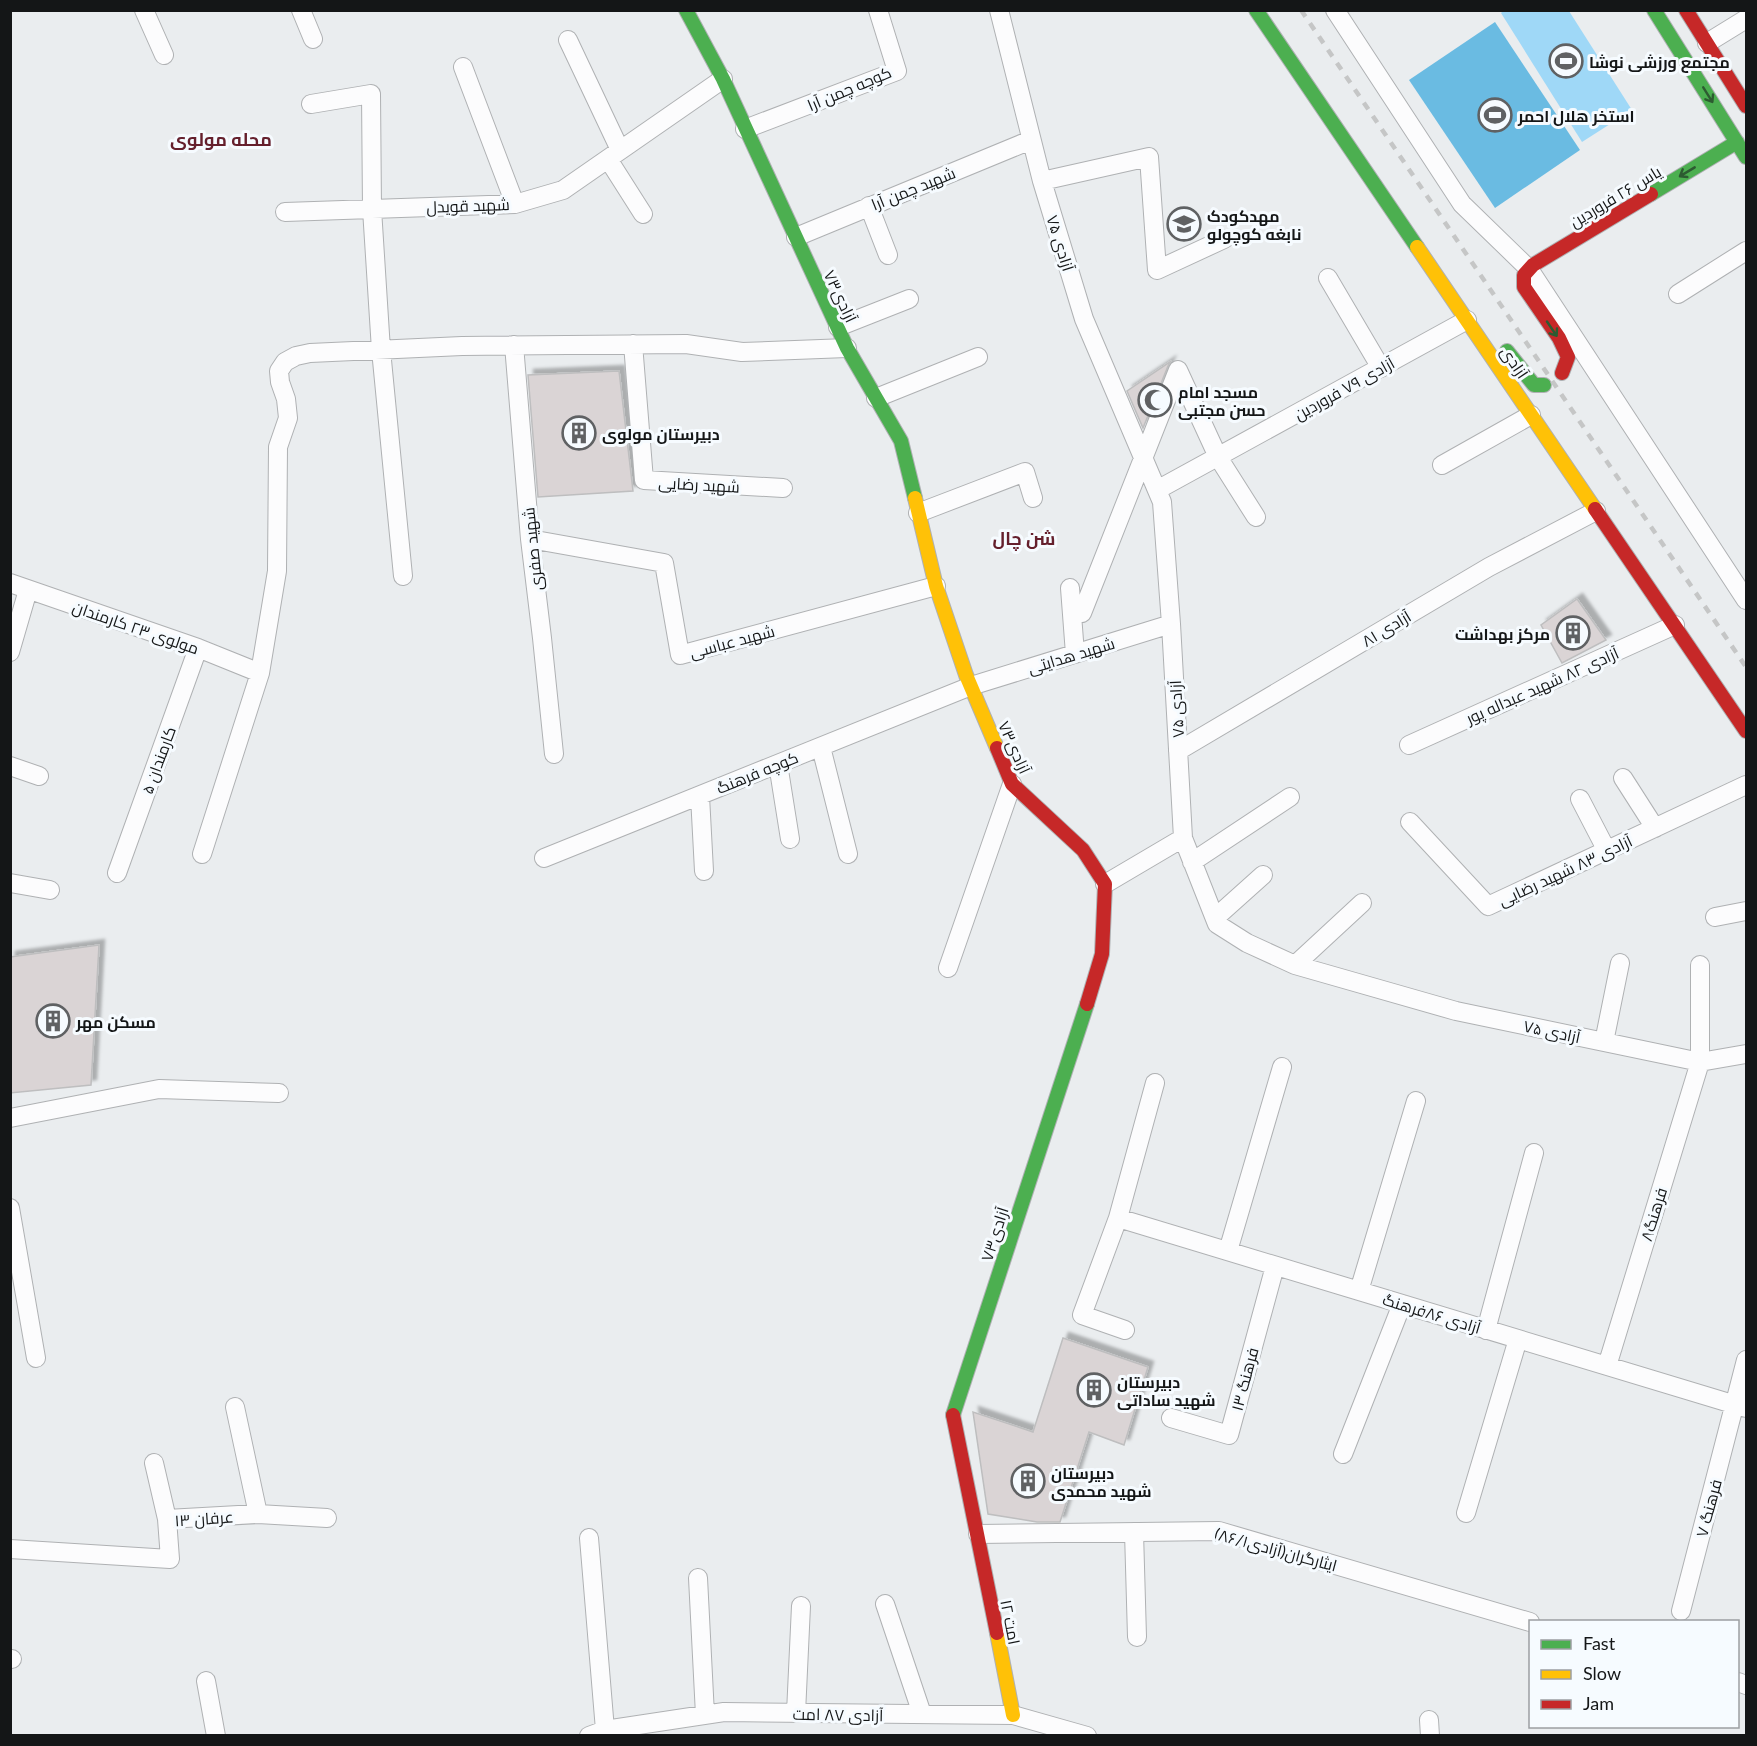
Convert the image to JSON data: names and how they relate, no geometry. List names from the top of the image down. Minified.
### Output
{"streets":{"street":["کوچه چمن آرا","شهید چمن آرا","یاس ۲۶ فروردین","شهید قویدل","آزادی ۷۵","آزادی۷۳","آزادی","آزادی ۷۹ فروردین","شهید رضایی","شهید صفری","مولوی ۲۳ کارمندان","آزادی ۸۱","شهید عباسی","شهید هدایتی","آزادی ۸۲ شهید عبداله پور","کارمندان ۵","کوچه فرهنگ","آزادی ۸۳ شهید رضایی","فرهنگ۸","آزادی ۸۶فرهنگ","فرهنگ ۱۳","فرهنگ ۷","عرفان ۱۳","ایثارگران(آزادی۸۶/۱)","امت ۱۲","آزادی ۸۷ امت"]},"crossings":[["کوچه چمن آرا","آزادی۷۳"],["شهید چمن آرا","آزادی ۷۵"],["شهید چمن آرا","آزادی۷۳"],["شهید قویدل","آزادی۷۳"],["آزادی ۷۵","آزادی ۷۹ فروردین"],["آزادی ۷۵","آزادی ۸۱"],["آزادی ۷۵","شهید هدایتی"],["آزادی ۷۵","فرهنگ۸"],["آزادی۷۳","شهید عباسی"],["آزادی۷۳","شهید هدایتی"],["آزادی۷۳","کوچه فرهنگ"],["آزادی۷۳","ایثارگران(آزادی۸۶/۱)"],["آزادی۷۳","امت ۱۲"],["آزادی","آزادی ۷۹ فروردین"],["آزادی","آزادی ۸۱"],["آزادی","آزادی ۸۲ شهید عبداله پور"],["شهید صفری","شهید عباسی"],["مولوی ۲۳ کارمندان","کارمندان ۵"],["شهید هدایتی","کوچه فرهنگ"],["فرهنگ۸","آزادی ۸۶فرهنگ"],["آزادی ۸۶فرهنگ","فرهنگ ۱۳"],["آزادی ۸۶فرهنگ","فرهنگ ۷"],["ایثارگران(آزادی۸۶/۱)","امت ۱۲"],["امت ۱۲","آزادی ۸۷ امت"]],"districts":["محله مولوی","شن چال"],"places":{"sports":["مجتمع ورزشی نوشا","استخر هلال احمر"],"school or university":["مهدکودک نابغه کوچولو"],"mosque":["مسجد امام حسن مجتبی"],"building":["دبیرستان مولوی","مرکز بهداشت","مسکن مهر","دبیرستان شهید ساداتی","دبیرستان شهید محمدی"]},"legend":["Fast","Slow","Jam"]}
